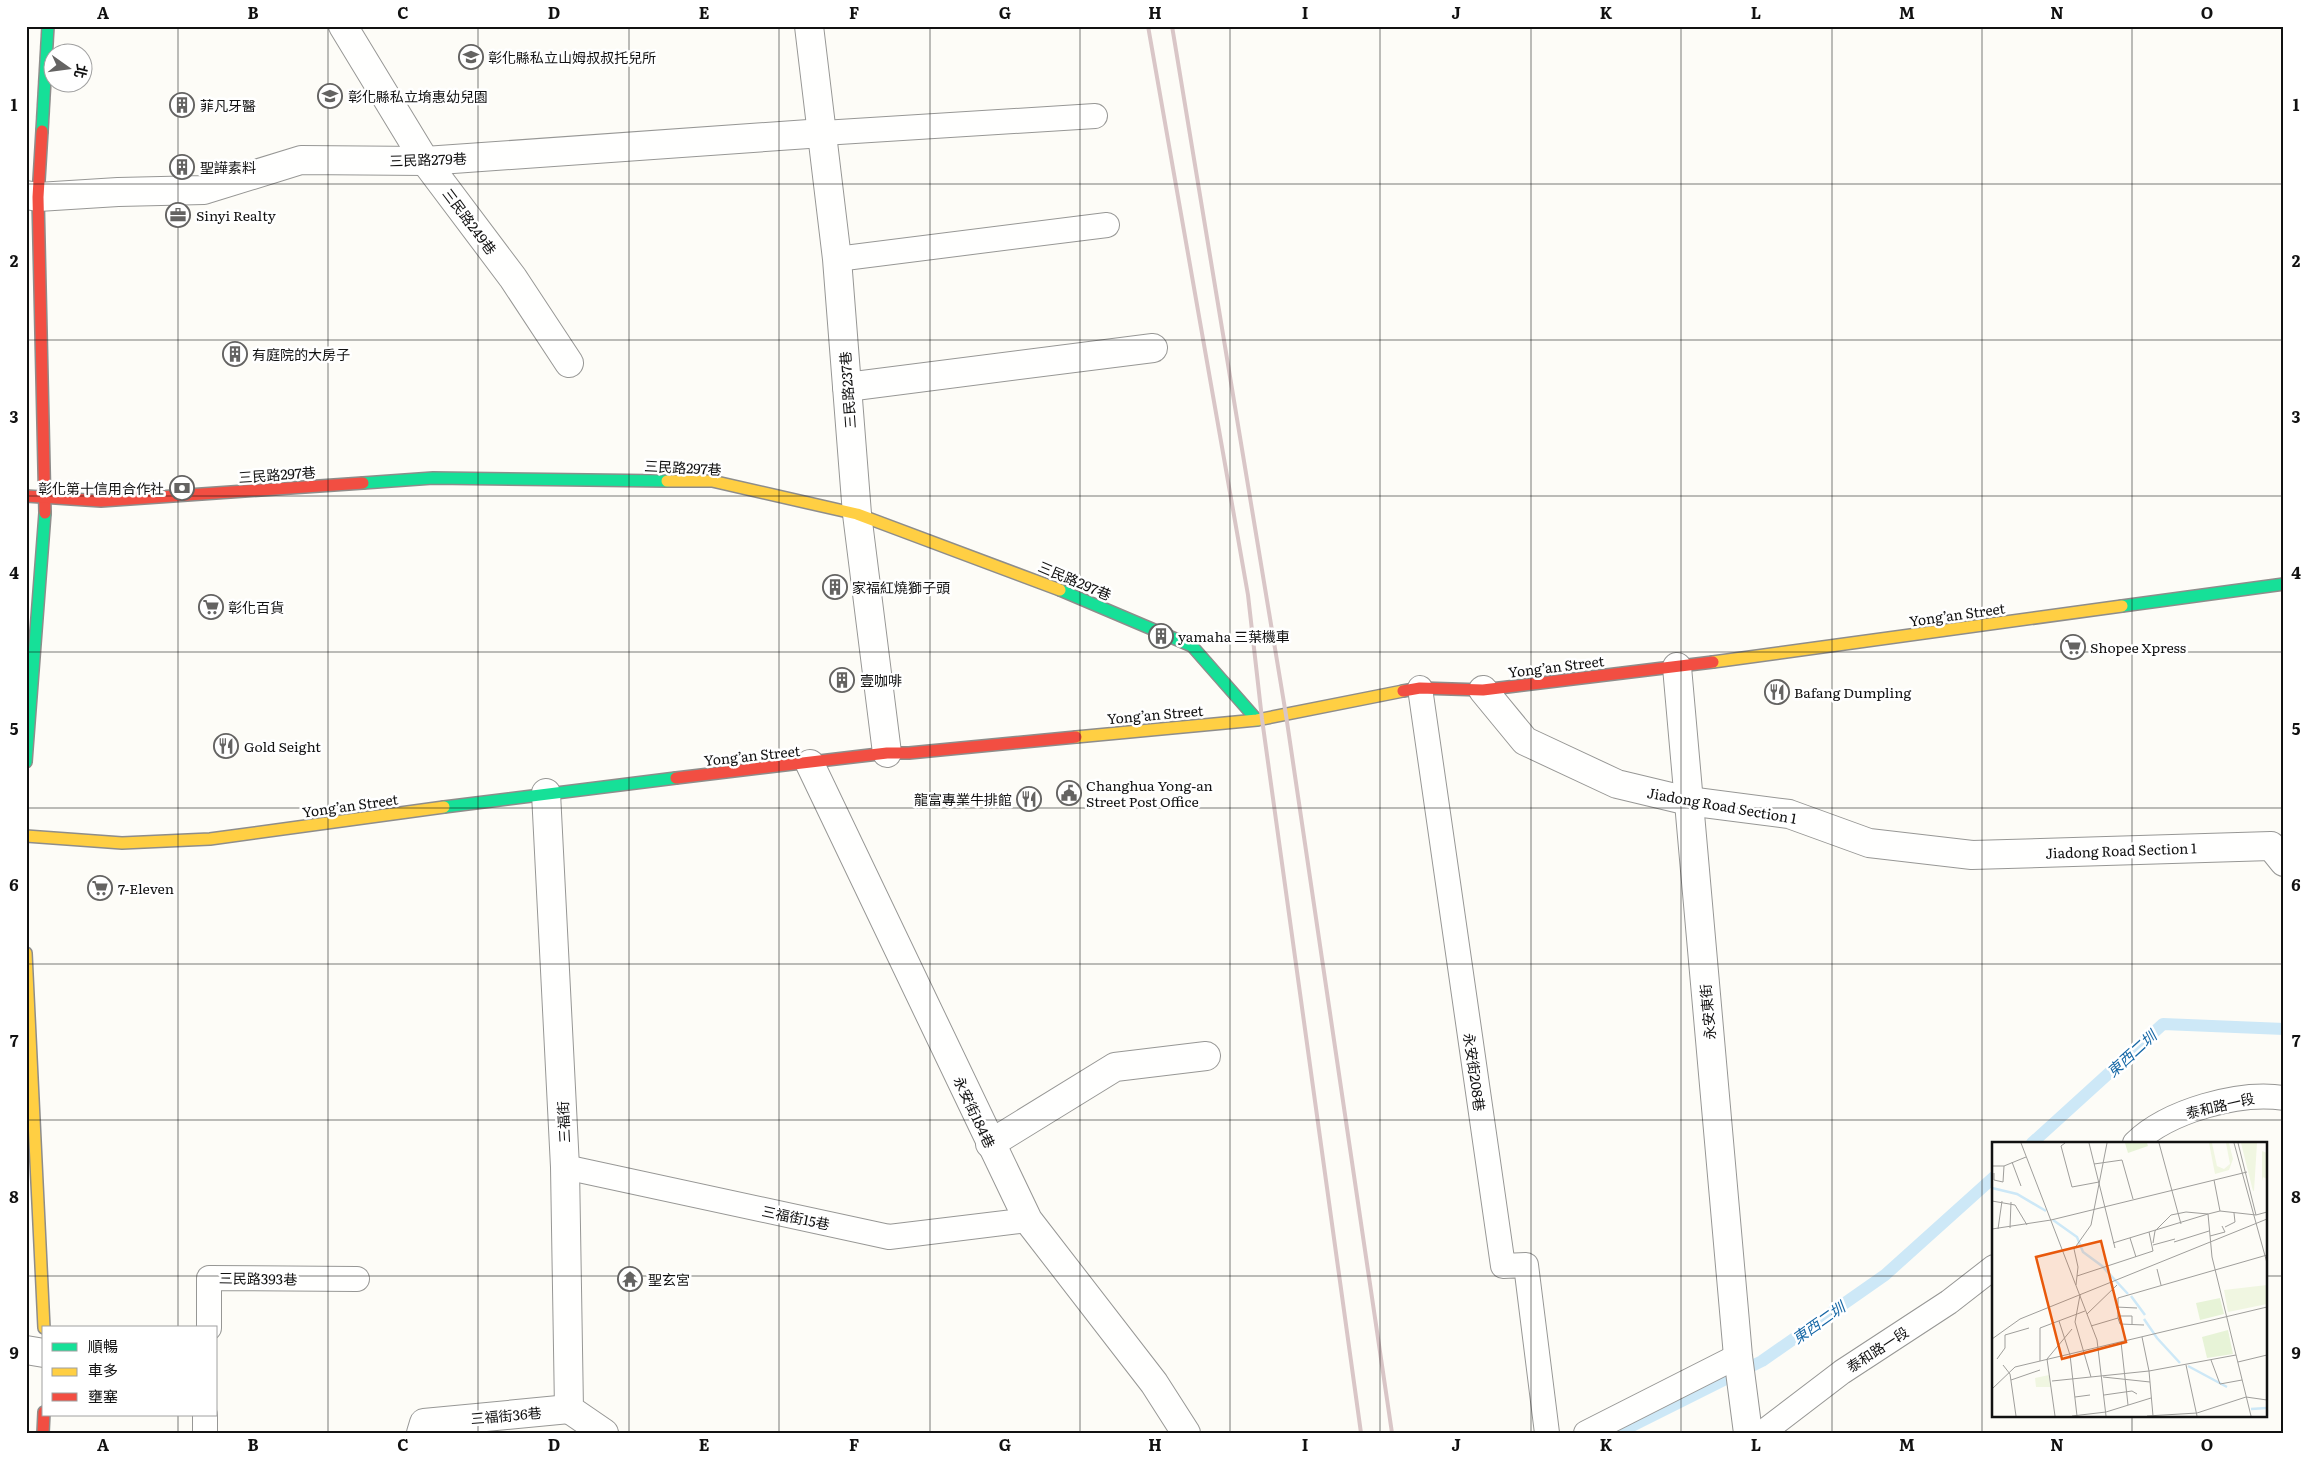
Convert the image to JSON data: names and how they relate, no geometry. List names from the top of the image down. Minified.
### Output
{"streets":{"street":["三民路279巷","三民路249巷","三民路237巷","三民路297巷","Yong’an Street","Jiadong Road Section 1","永安東街","永安街184巷","三福街","三福街36巷"],"lane":["永安街208巷","泰和路一段","三福街15巷","三民路393巷"]},"crossings":[["三民路279巷","三民路249巷"],["三民路279巷","三民路237巷"],["三民路237巷","三民路297巷"],["三民路237巷","Yong’an Street"],["三民路297巷","Yong’an Street"],["Yong’an Street","Jiadong Road Section 1"],["Yong’an Street","永安東街"],["Yong’an Street","永安街208巷"],["Yong’an Street","永安街184巷"],["Yong’an Street","三福街"],["Jiadong Road Section 1","永安東街"],["永安街184巷","三福街15巷"],["三福街","三福街15巷"],["三福街","三福街36巷"]],"water":["東西二圳"],"places":{"school or university":["彰化縣私立山姆叔叔托兒所","彰化縣私立堉惠幼兒園"],"building":["菲凡牙醫","聖譁素料","有庭院的大房子","家福紅燒獅子頭","yamaha 三葉機車","壹咖啡"],"office":["Sinyi Realty"],"bank":["彰化第十信用合作社"],"supermarket":["彰化百貨","Shopee Xpress","7-Eleven"],"restaurant":["Bafang Dumpling","Gold Seight","龍富專業牛排館"],"public building":["Changhua Yong-an Street Post Office"],"temple":["聖玄宮"]},"legend":["順暢","車多","壅塞"],"north":"right","grid":{"columns":["A","B","C","D","E","F","G","H","I","J","K","L","M","N","O"],"rows":["1","2","3","4","5","6","7","8","9"]}}
